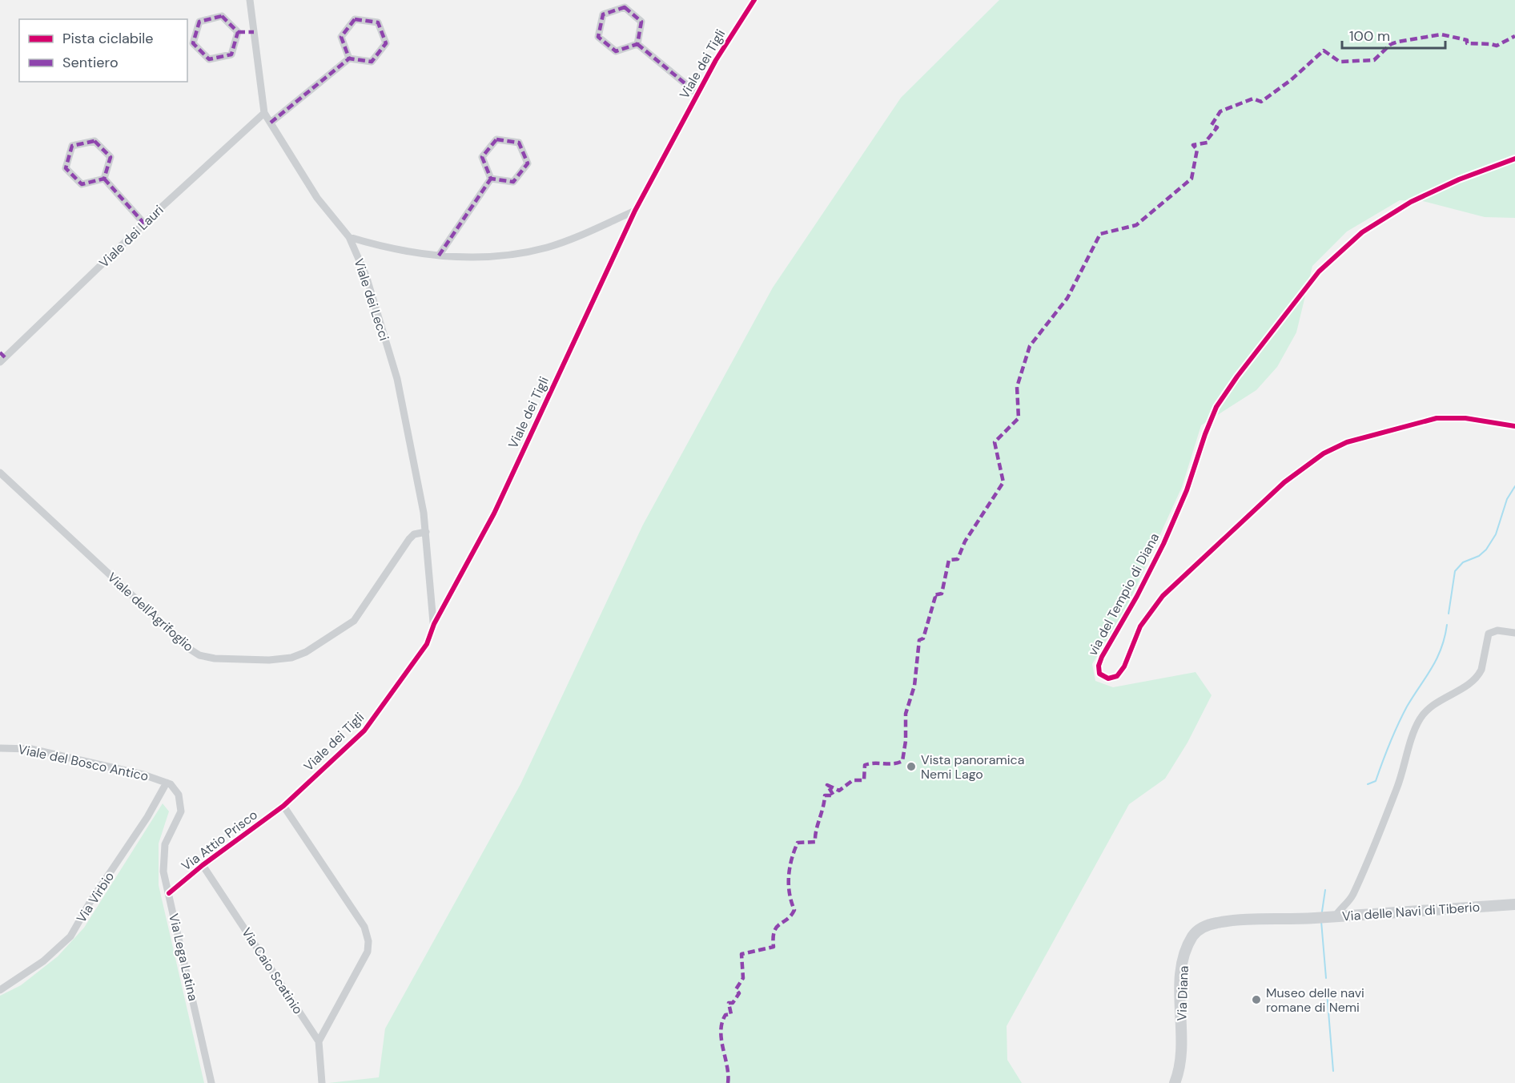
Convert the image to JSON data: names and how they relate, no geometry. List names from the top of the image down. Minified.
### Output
{"streets":{"street":["Viale dei Tigli","Viale dei Lauri","Viale dei Lecci","via del Tempio di Diana","Viale dell'Agrifoglio","Viale del Bosco Antico","Via Attio Prisco","Via Virbio","Via delle Navi di Tiberio","Via Lega Latina","Via Caio Scatinio","Via Diana"]},"crossings":[["Viale dei Tigli","Viale dei Lecci"],["Viale dei Tigli","Via Attio Prisco"],["Viale dei Lauri","Viale dei Lecci"],["Viale dei Lecci","Viale dell'Agrifoglio"],["Viale del Bosco Antico","Via Virbio"],["Viale del Bosco Antico","Via Lega Latina"],["Via Attio Prisco","Via Lega Latina"],["Via Attio Prisco","Via Caio Scatinio"],["Via Virbio","Via Lega Latina"],["Via delle Navi di Tiberio","Via Diana"]],"places":["Vista panoramica Nemi Lago","Museo delle navi romane di Nemi"],"legend":["Pista ciclabile","Sentiero"],"scale_bar":"100 m"}
